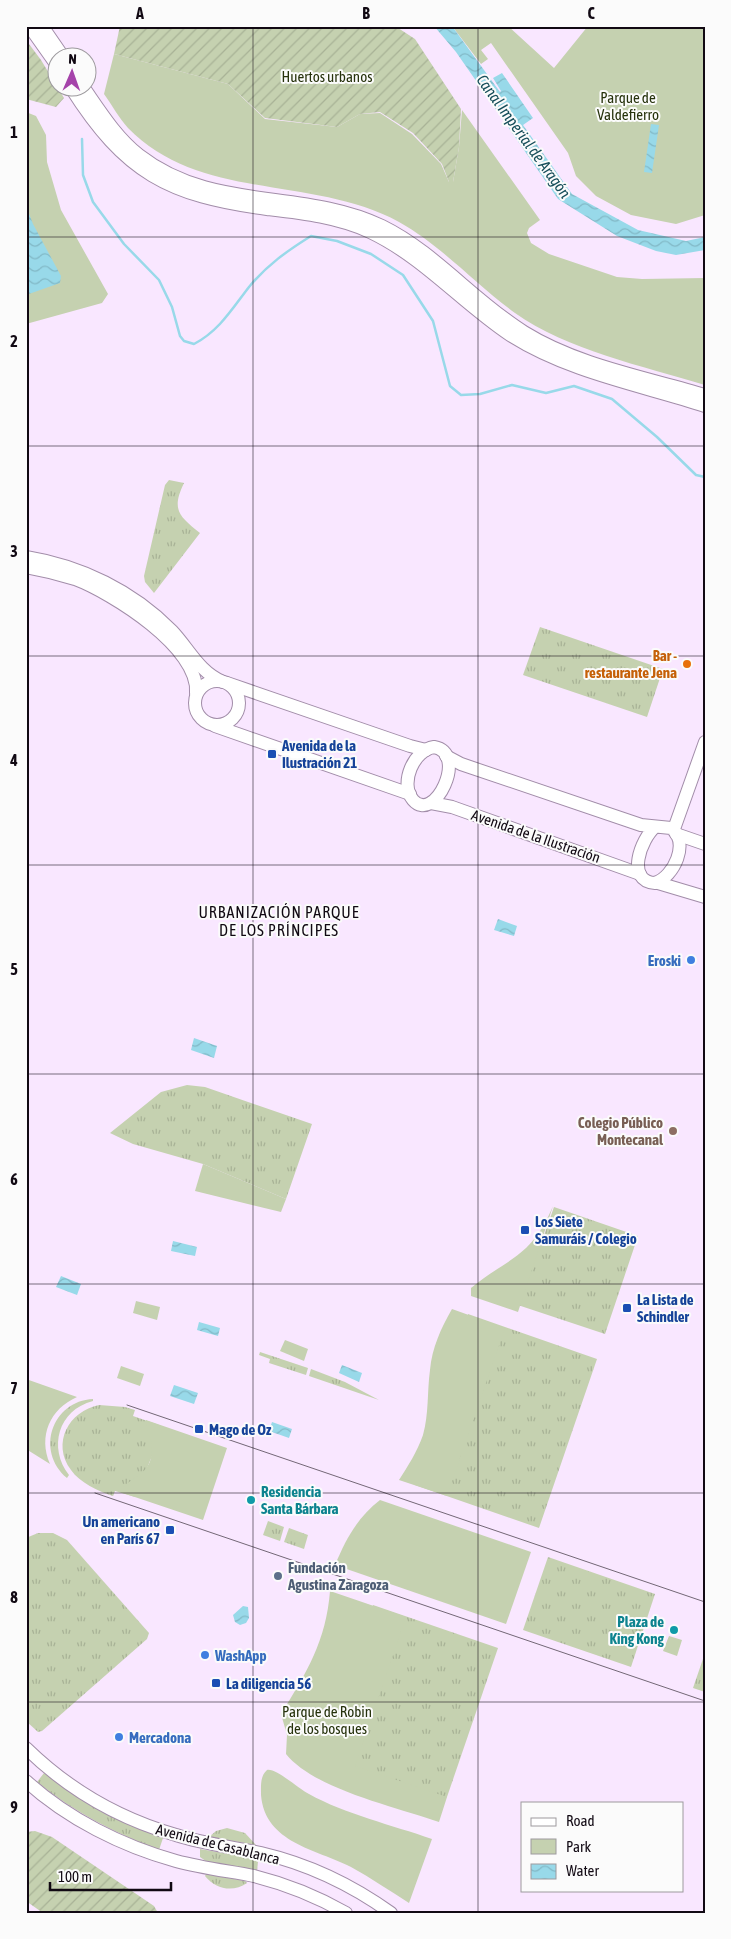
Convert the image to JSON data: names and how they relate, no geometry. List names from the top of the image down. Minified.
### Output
{"streets":{"main road":["Avenida de la Ilustración","Avenida de Casablanca"]},"districts":["URBANIZACIÓN PARQUE DE LOS PRÍNCIPES"],"water":["Canal Imperial de Aragón"],"parks":["Huertos urbanos","Parque de Valdefierro","Parque de Robin de los bosques"],"places":{"other":["Bar - restaurante Jena","Eroski","Colegio Público Montecanal","Residencia Santa Bárbara","Fundación Agustina Zaragoza","Plaza de King Kong","WashApp","Mercadona"],"transit":["Avenida de la Ilustración 21","Los Siete Samuráis / Colegio","La Lista de Schindler","Mago de Oz","Un americano en París 67","La diligencia 56"]},"legend":["Road","Park","Water"],"scale_bar":"100 m","north":"top","grid":{"columns":["A","B","C"],"rows":["1","2","3","4","5","6","7","8","9"]}}
